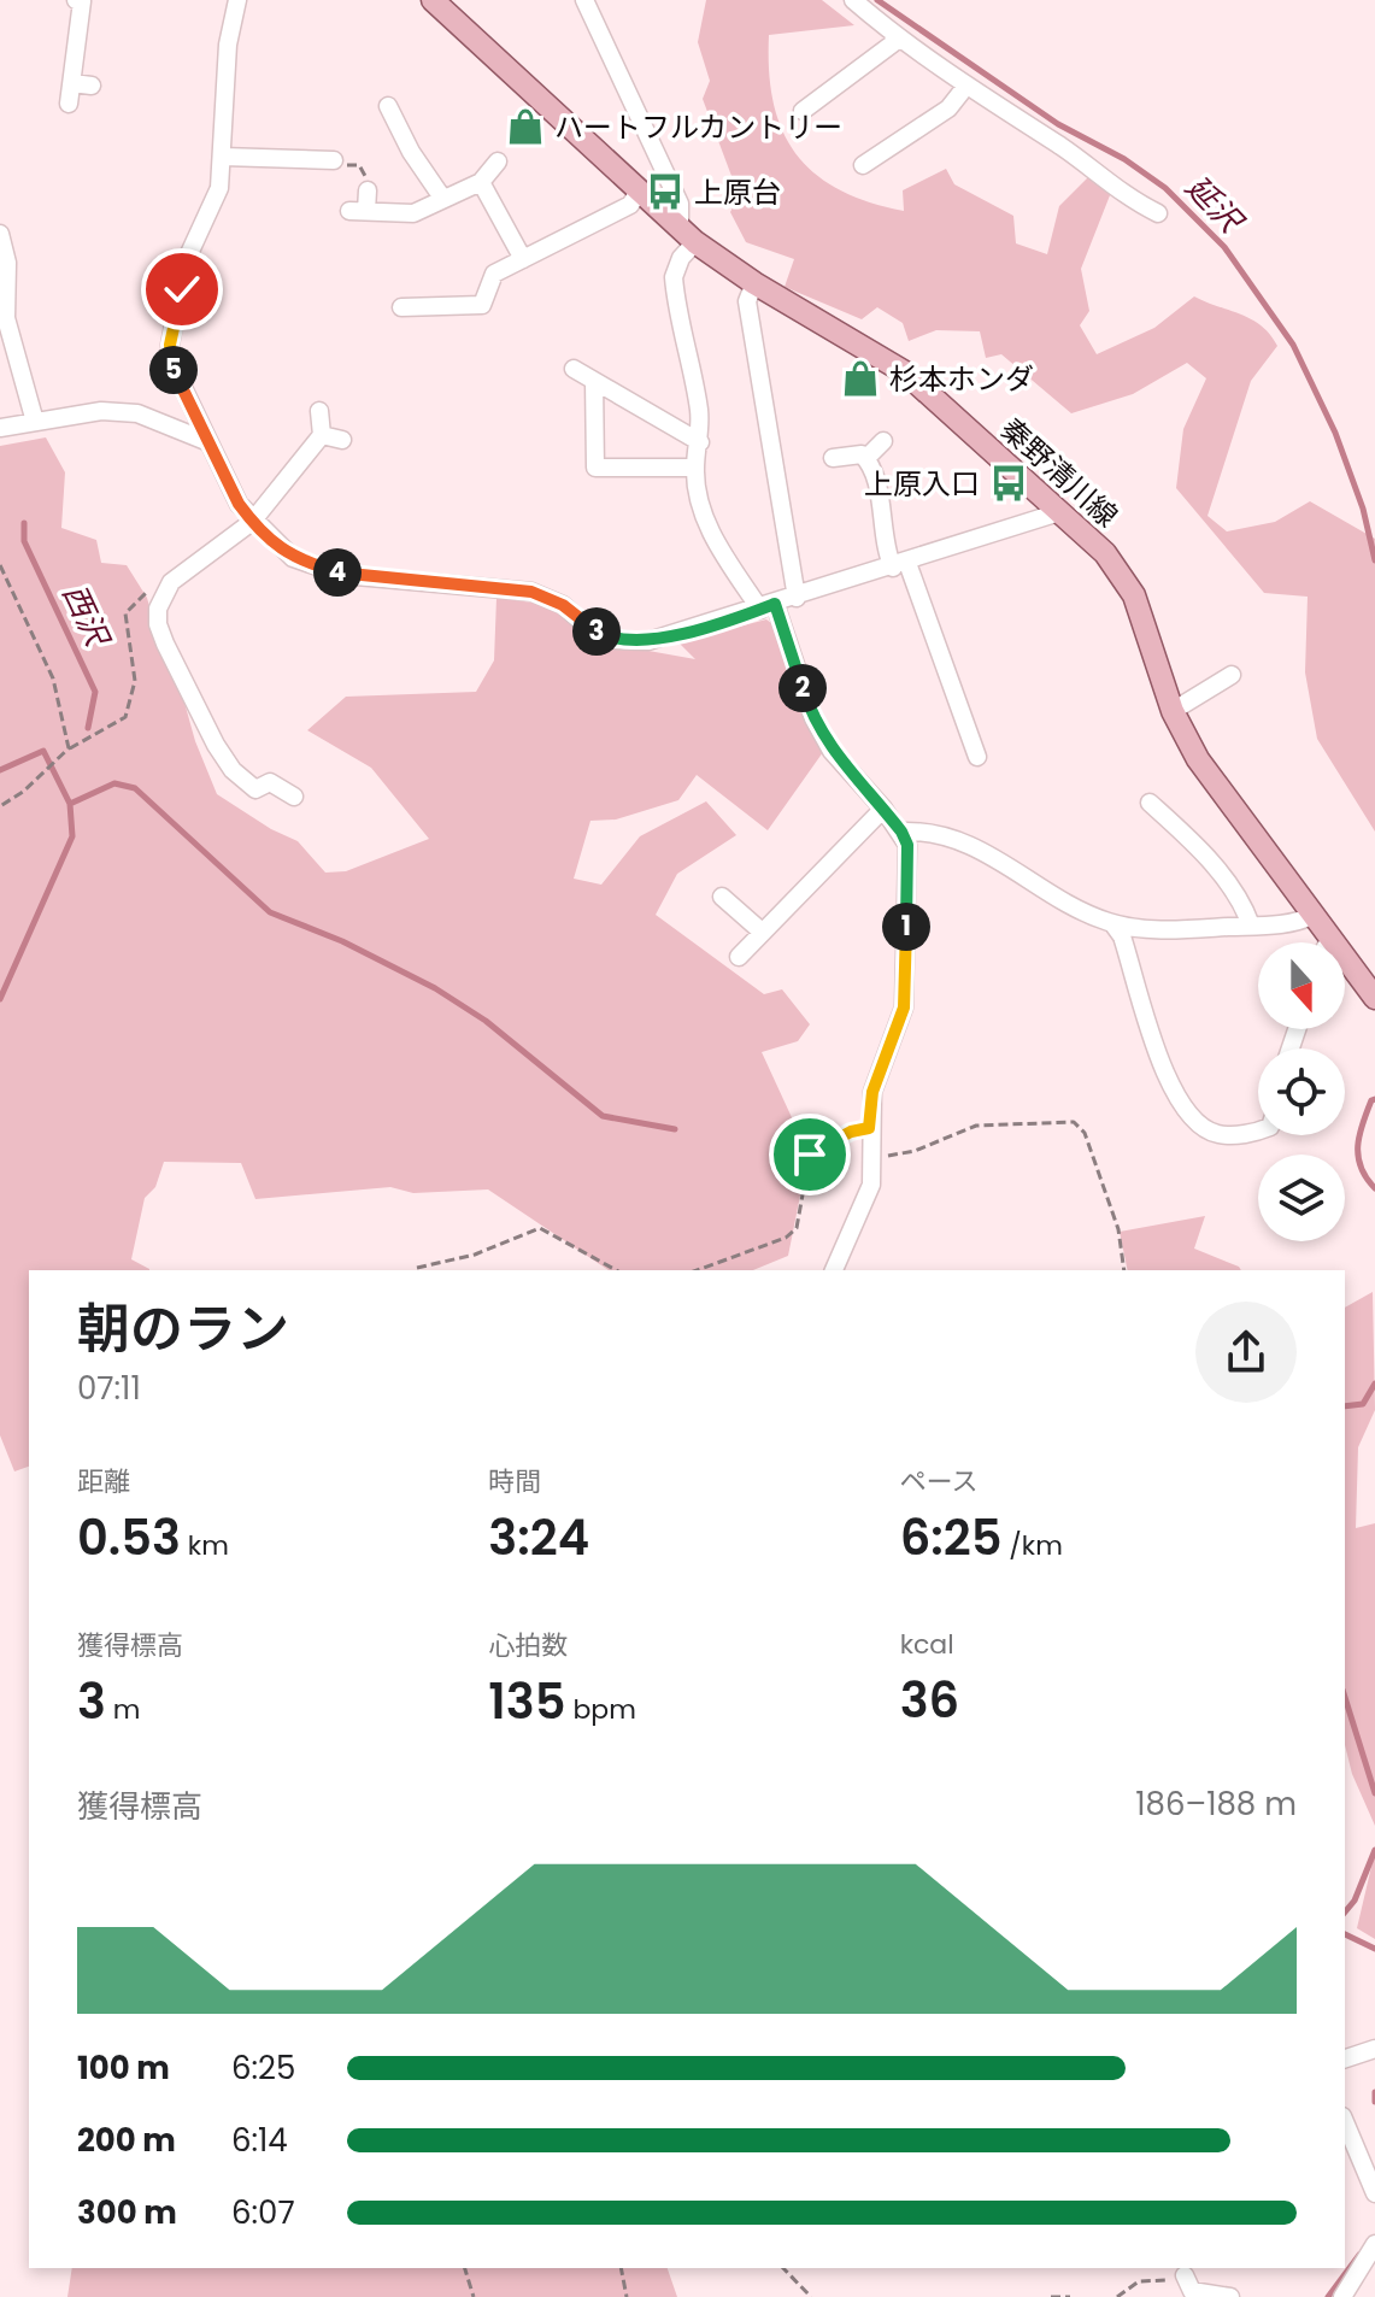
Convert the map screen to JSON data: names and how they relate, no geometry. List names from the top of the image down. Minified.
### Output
{"streets":{"main road":["秦野清川線"]},"water":["延沢","西沢"],"places":{"shop":["ハートフルカントリー","杉本ホンダ"],"bus stop":["上原台","上原入口"]},"north":"bottom","page":{"pins":["5","4","3","2","1"],"heading":["朝のラン","07:11"],"stats":[["距離","0.53 km"],["時間","3:24"],["ペース","6:25 /km"],["獲得標高","3 m"],["心拍数","135 bpm"],["kcal","36"]],"chart":["獲得標高","186–188 m"],"list":[{"name":"100 m","note":"6:25"},{"name":"200 m","note":"6:14"},{"name":"300 m","note":"6:07"}]}}
